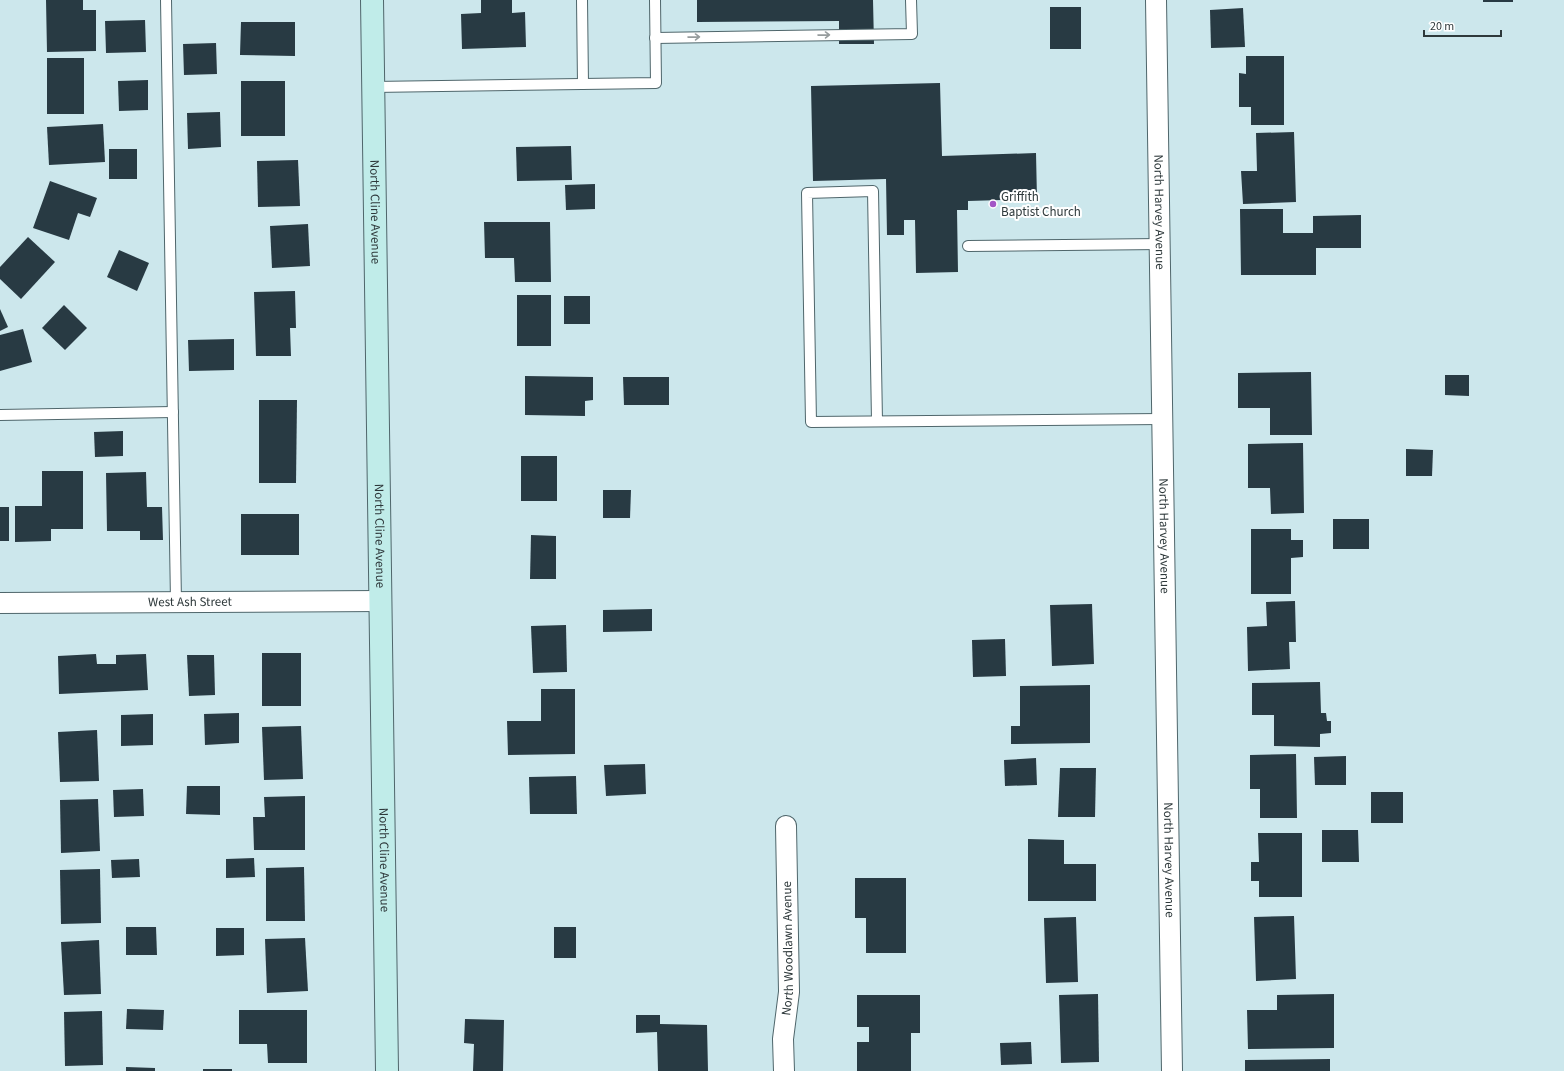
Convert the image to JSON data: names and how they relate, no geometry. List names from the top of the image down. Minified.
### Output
{"streets":{"street":["North Cline Avenue","North Harvey Avenue","West Ash Street","North Woodlawn Avenue"]},"crossings":[["North Cline Avenue","West Ash Street"]],"places":["Griffith Baptist Church"],"scale_bar":"20 m"}
